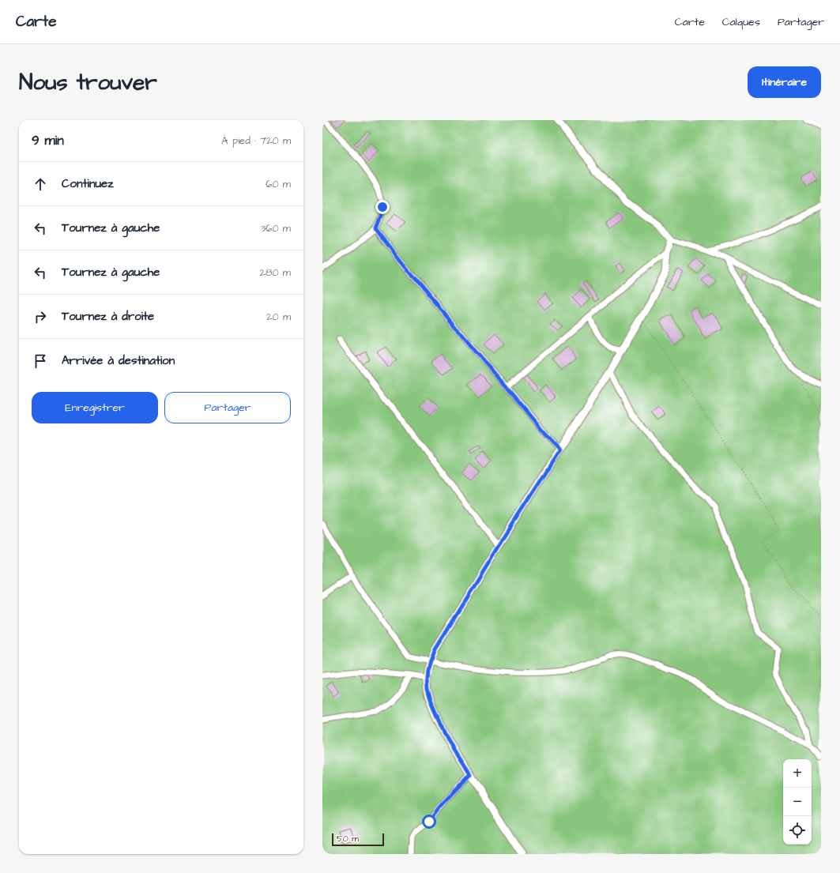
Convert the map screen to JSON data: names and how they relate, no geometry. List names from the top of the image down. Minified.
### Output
{"scale_bar":"50 m","page":{"header":"Carte","nav":["Carte","Calques","Partager"],"buttons":["Itinéraire",["Enregistrer","Partager"]],"title":"Nous trouver","heading":["9 min","À pied · 720 m"],"list":[["Continuez","60 m"],["Tournez à gauche","360 m"],["Tournez à gauche","280 m"],["Tournez à droite","20 m"],"Arrivée à destination"],"map_buttons":["+","−"],"scale":"50 m"}}
